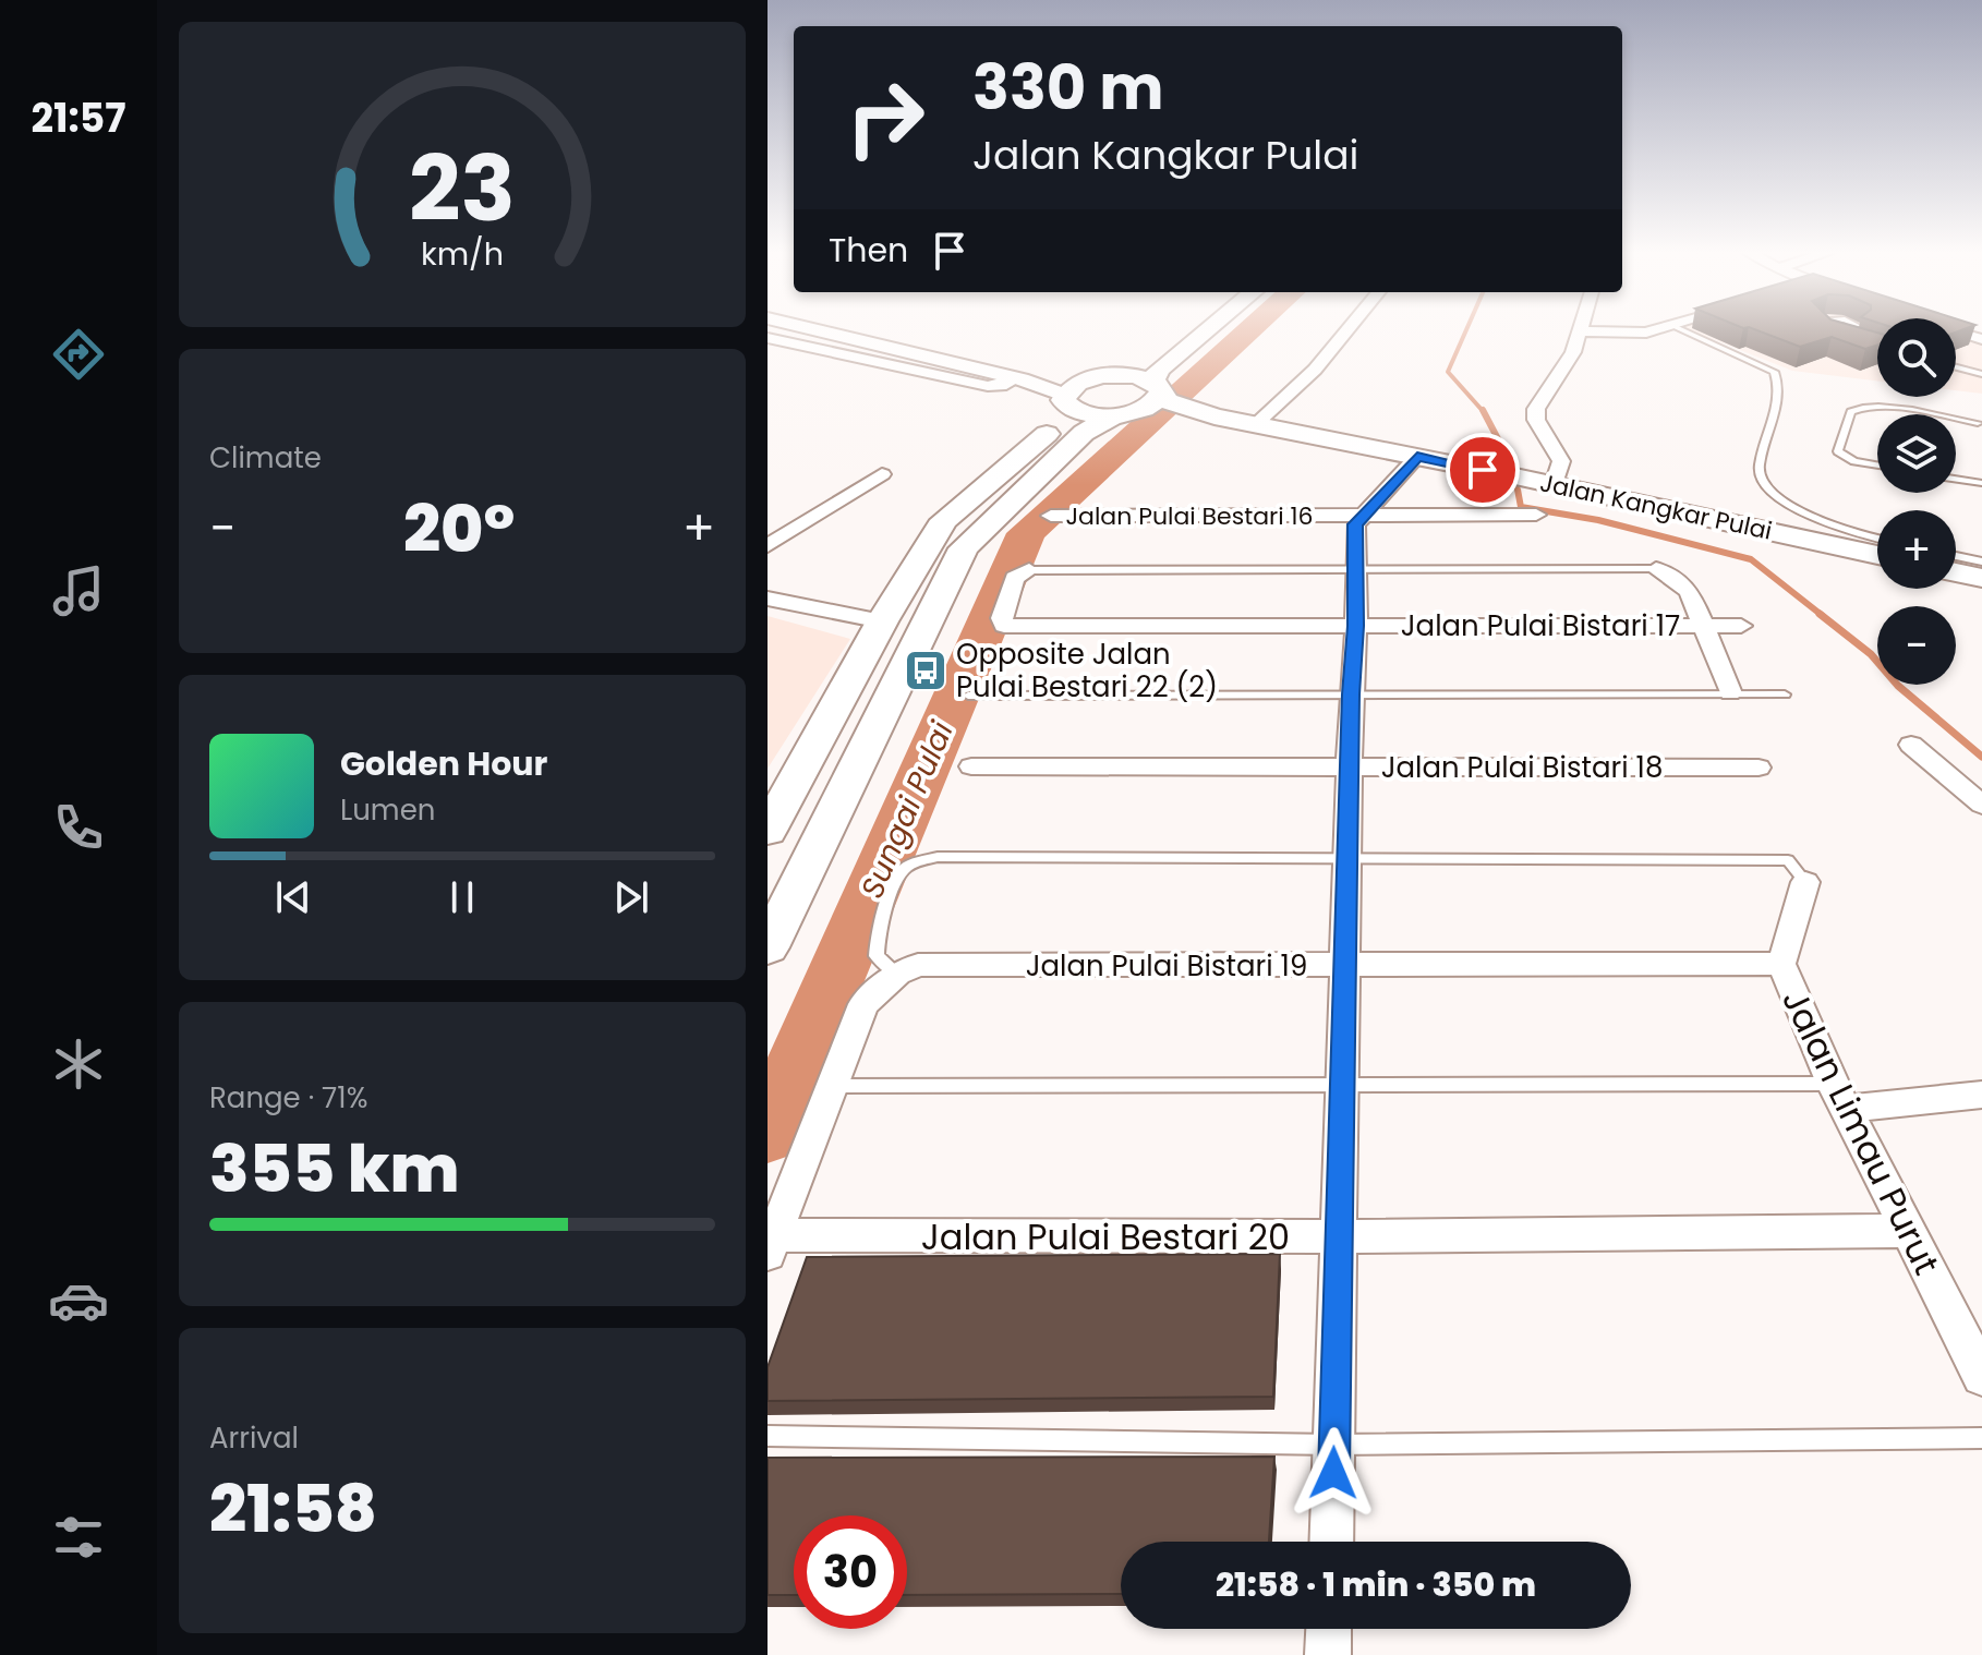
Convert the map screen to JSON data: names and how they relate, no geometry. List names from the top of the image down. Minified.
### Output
{"streets":{"main road":["Jalan Kangkar Pulai"],"street":["Jalan Pulai Bestari 16","Jalan Pulai Bistari 17","Jalan Pulai Bistari 18","Jalan Pulai Bistari 19","Jalan Limau Purut","Jalan Pulai Bestari 20"]},"crossings":[["Jalan Pulai Bistari 19","Jalan Limau Purut"],["Jalan Limau Purut","Jalan Pulai Bestari 20"]],"water":["Sungai Pulai"],"places":{"bus stop":["Opposite Jalan Pulai Bestari 22 (2)"]},"page":{"tabs":"21:57","turn":["330 m","Jalan Kangkar Pulai"],"then":"Then","map_buttons":["+","−"],"tile":["Climate",["Range · 71%","355 km"],["Arrival","21:58"]],"heat":["−","20°","+"],"song":["Golden Hour","Lumen"],"limit":"30","trip":"21:58 · 1 min · 350 m","gauge":["23","km/h"]}}
